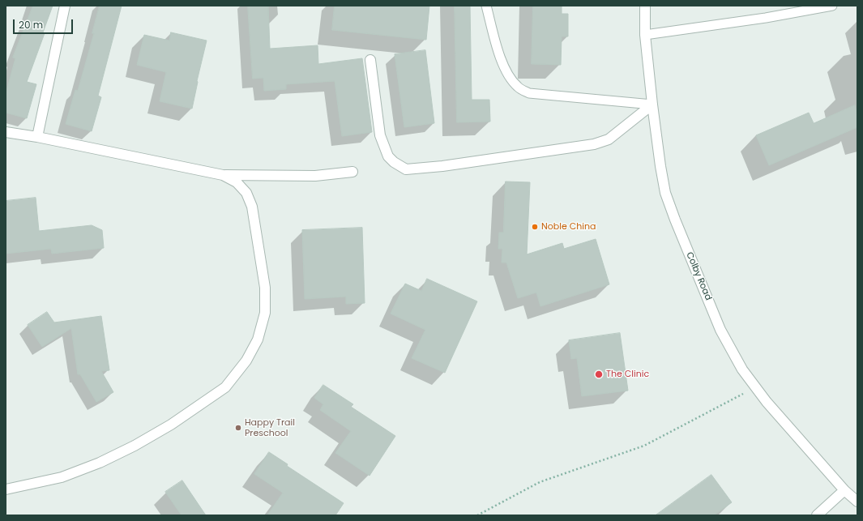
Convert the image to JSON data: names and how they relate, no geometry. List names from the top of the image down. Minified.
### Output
{"streets":{"street":["Colby Road"]},"places":["Noble China","The Clinic","Happy Trail Preschool"],"scale_bar":"20 m"}
